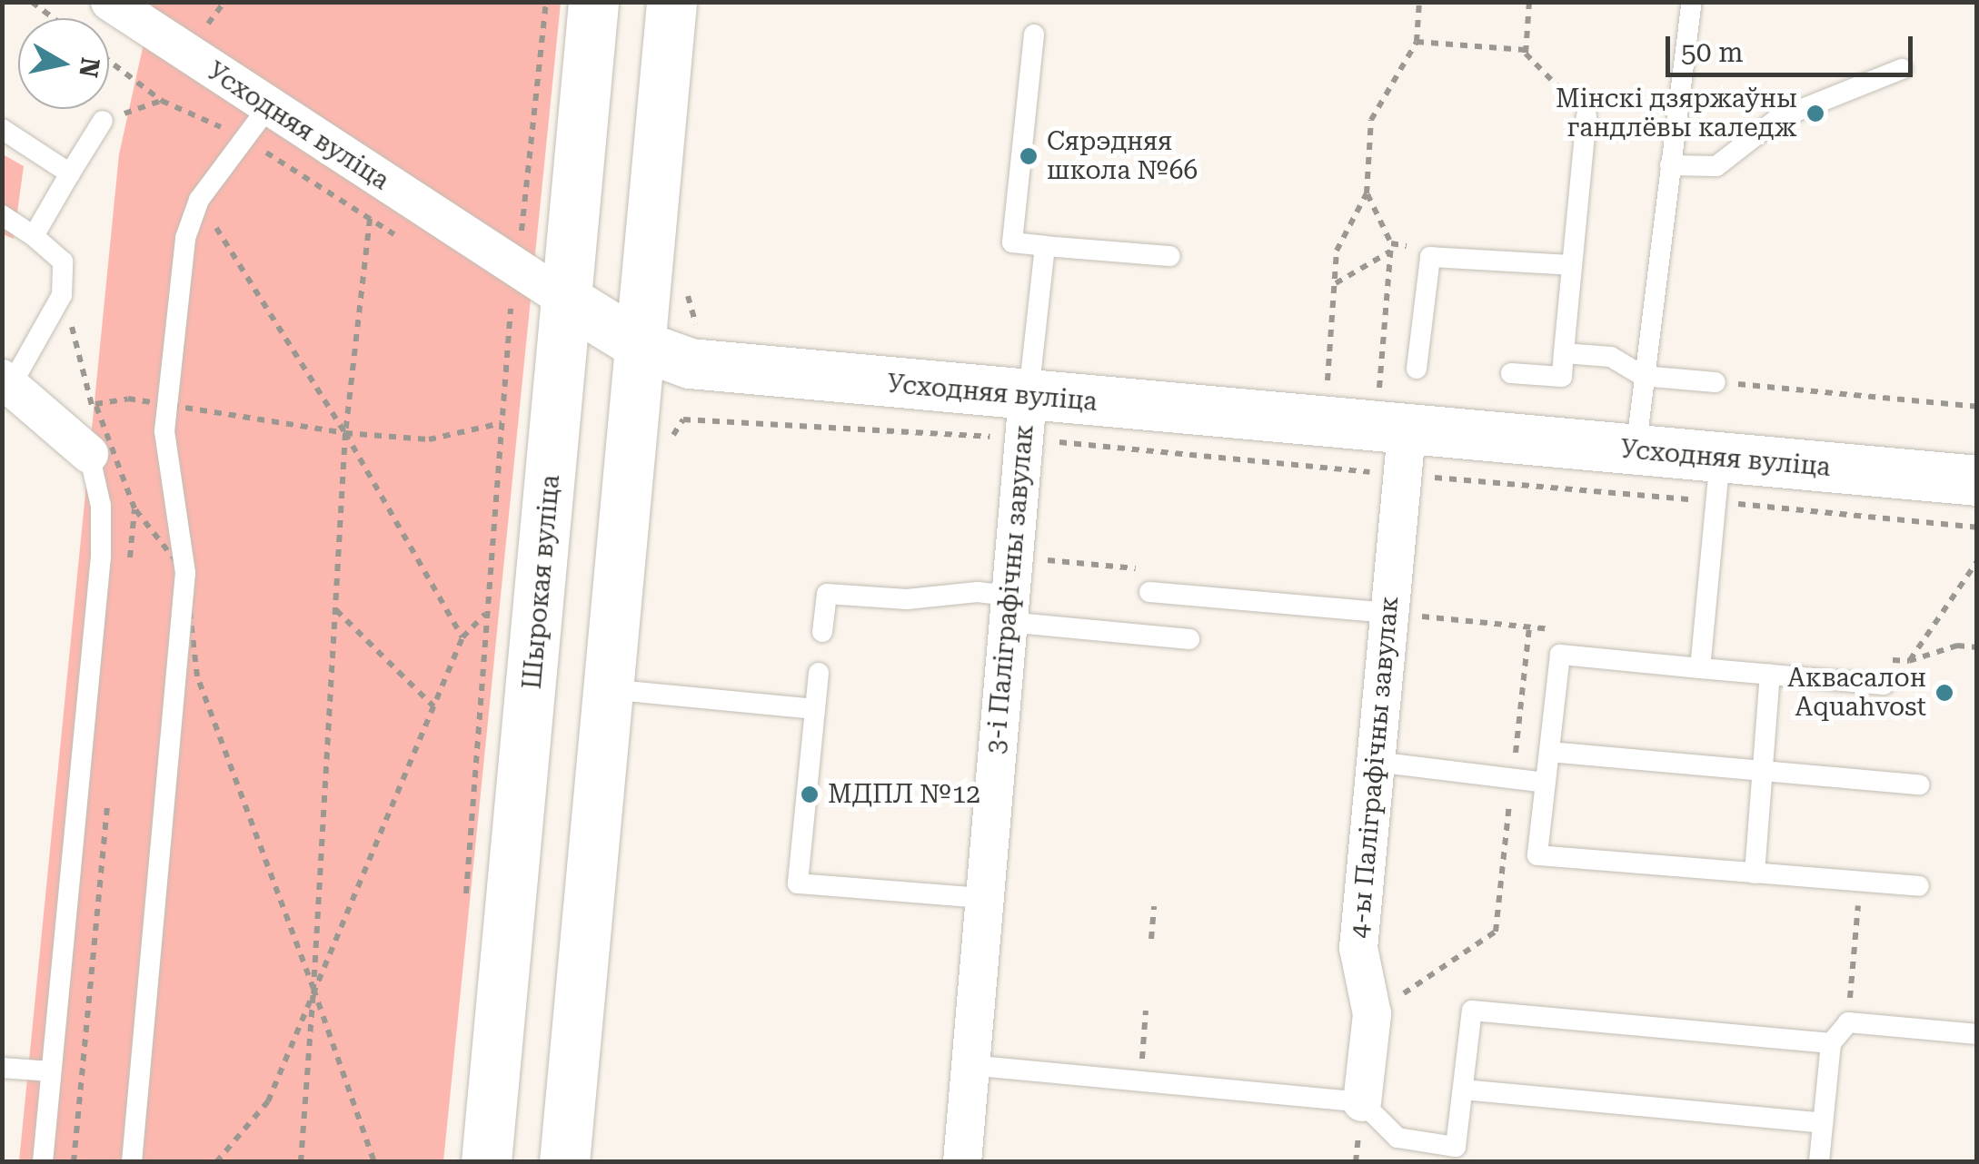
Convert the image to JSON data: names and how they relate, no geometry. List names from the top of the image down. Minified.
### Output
{"streets":{"main road":["Усходняя вуліца","Шырокая вуліца"],"street":["3-і Паліграфічны завулак","4-ы Паліграфічны завулак"]},"crossings":[["Усходняя вуліца","Шырокая вуліца"],["Усходняя вуліца","3-і Паліграфічны завулак"],["Усходняя вуліца","4-ы Паліграфічны завулак"]],"places":["Мінскі дзяржаўны гандлёвы каледж","Сярэдняя школа №66","Аквасалон Aquahvost","МДПЛ №12"],"scale_bar":"50 m","north":"right"}
